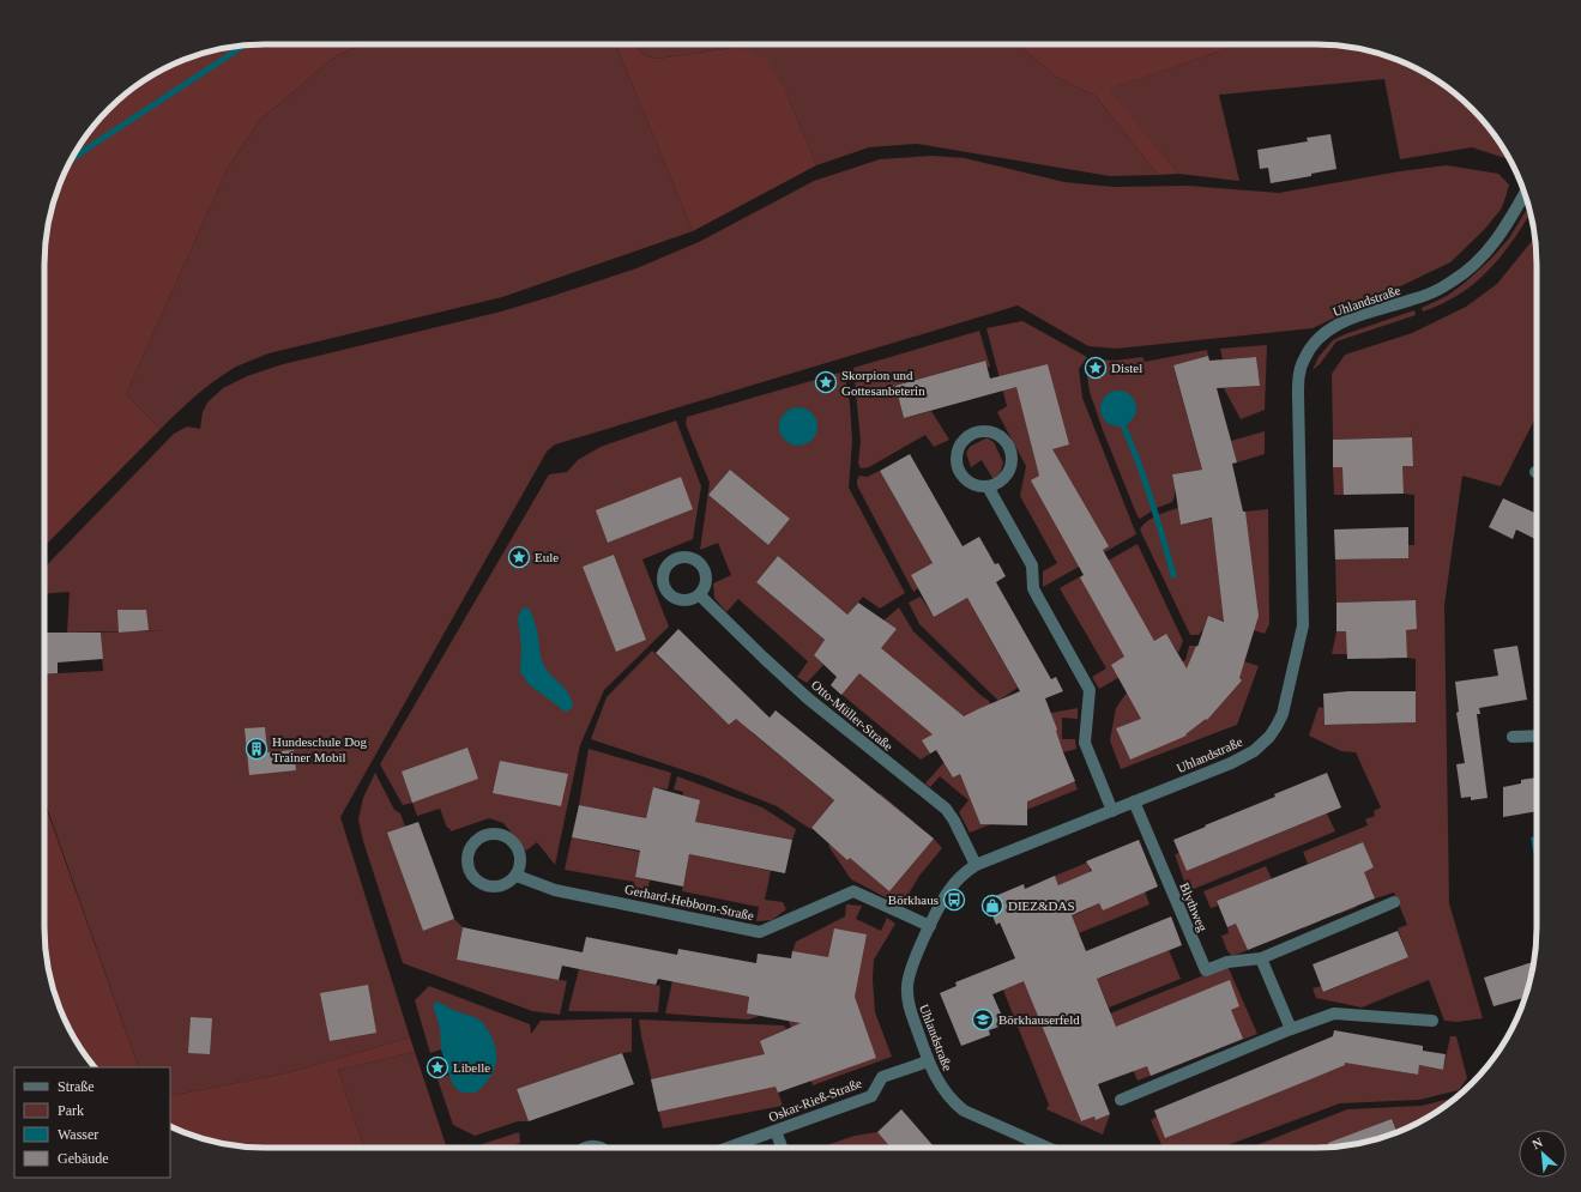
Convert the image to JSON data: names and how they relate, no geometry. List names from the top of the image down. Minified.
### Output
{"streets":{"street":["Uhlandstraße","Otto-Müller-Straße","Gerhard-Hebborn-Straße","Blythweg","Oskar-Rieß-Straße"]},"crossings":[["Uhlandstraße","Otto-Müller-Straße"],["Uhlandstraße","Gerhard-Hebborn-Straße"],["Uhlandstraße","Blythweg"],["Uhlandstraße","Oskar-Rieß-Straße"]],"places":{"place":["Distel","Skorpion und Gottesanbeterin","Eule","Libelle"],"building":["Hundeschule Dog Trainer Mobil"],"bus stop":["Börkhaus"],"shop":["DIEZ&DAS"],"school or university":["Börkhauserfeld"]},"legend":["Straße","Park","Wasser","Gebäude"],"north":"top left"}
